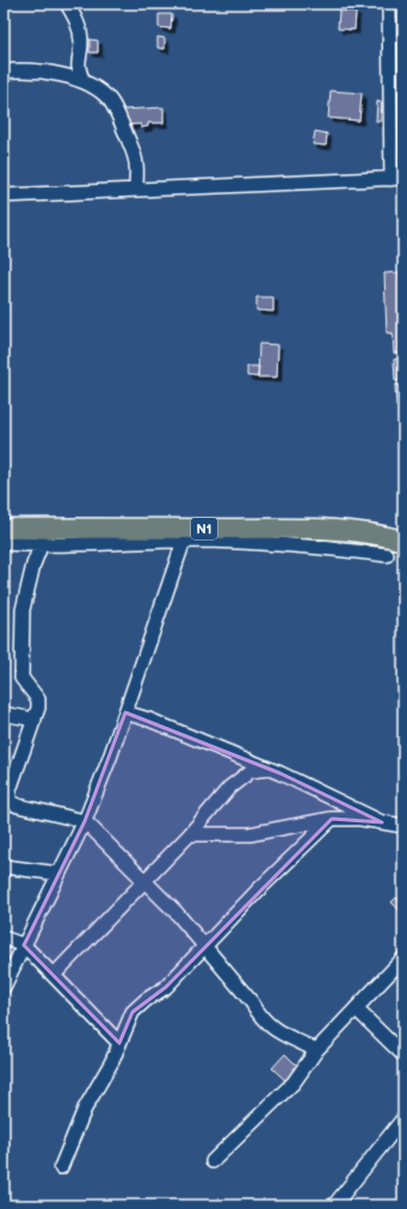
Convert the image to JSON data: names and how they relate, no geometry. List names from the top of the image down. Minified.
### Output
{"streets":{"highway":["N1"]}}
